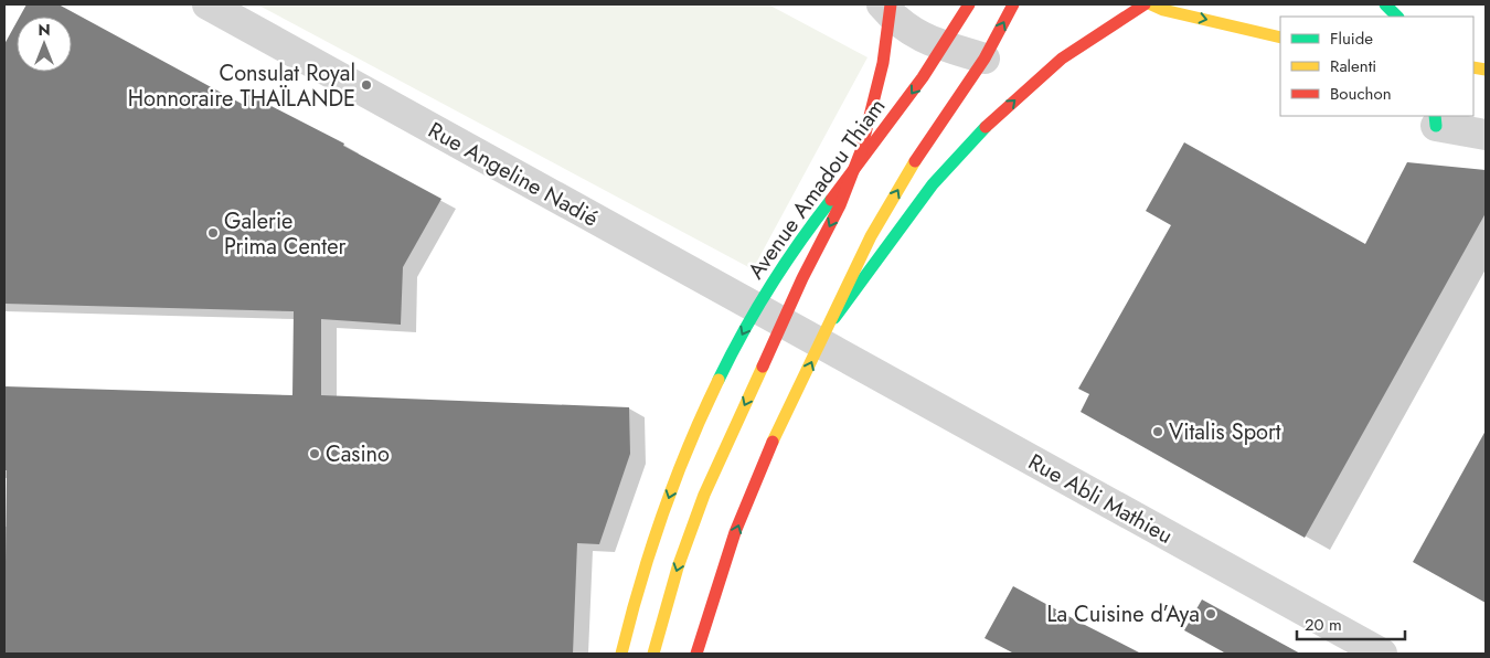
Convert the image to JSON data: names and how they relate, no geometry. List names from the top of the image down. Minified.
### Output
{"streets":{"main road":["Avenue Amadou Thiam"],"street":["Rue Angeline Nadié","Rue Abli Mathieu"]},"crossings":[["Rue Angeline Nadié","Avenue Amadou Thiam"],["Rue Angeline Nadié","Rue Abli Mathieu"]],"places":["Consulat Royal Honnoraire THAÏLANDE","Galerie Prima Center","Vitalis Sport","Casino","La Cuisine d’Aya"],"legend":["Fluide","Ralenti","Bouchon"],"scale_bar":"20 m","north":"top"}
